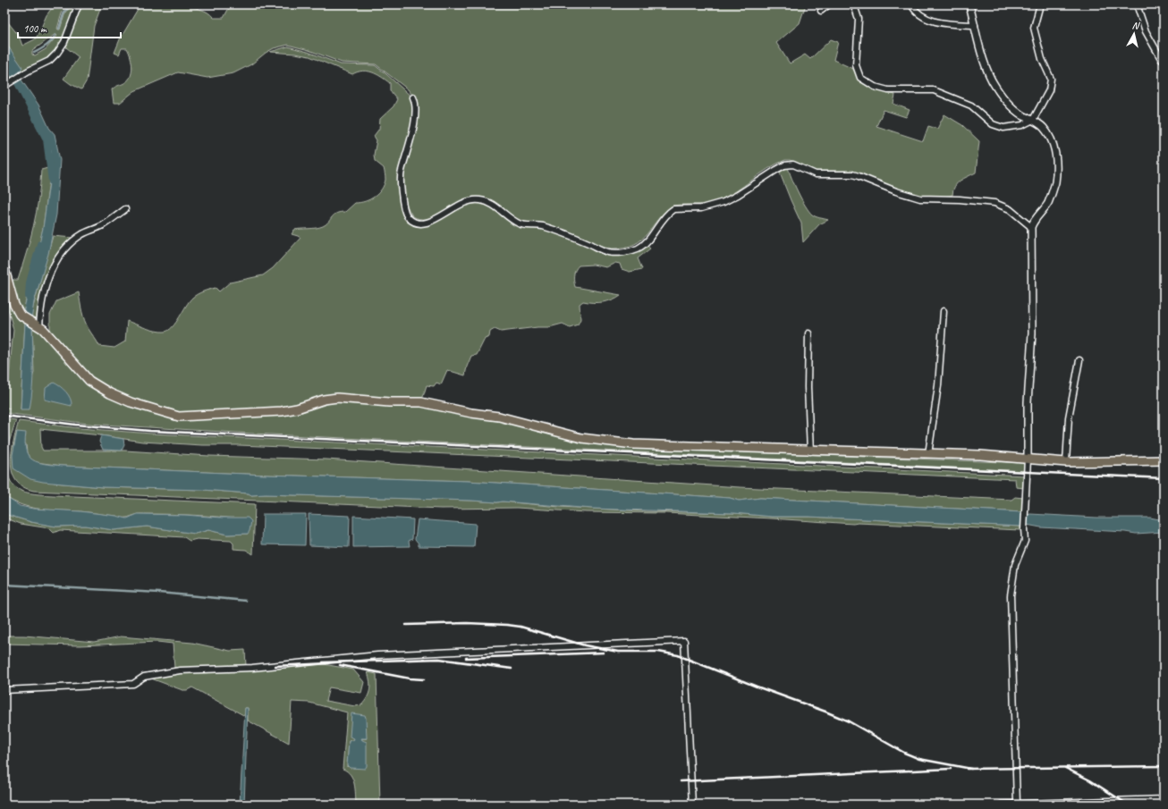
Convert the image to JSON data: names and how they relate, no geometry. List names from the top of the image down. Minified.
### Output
{"scale_bar":"100 m","north":"top"}
